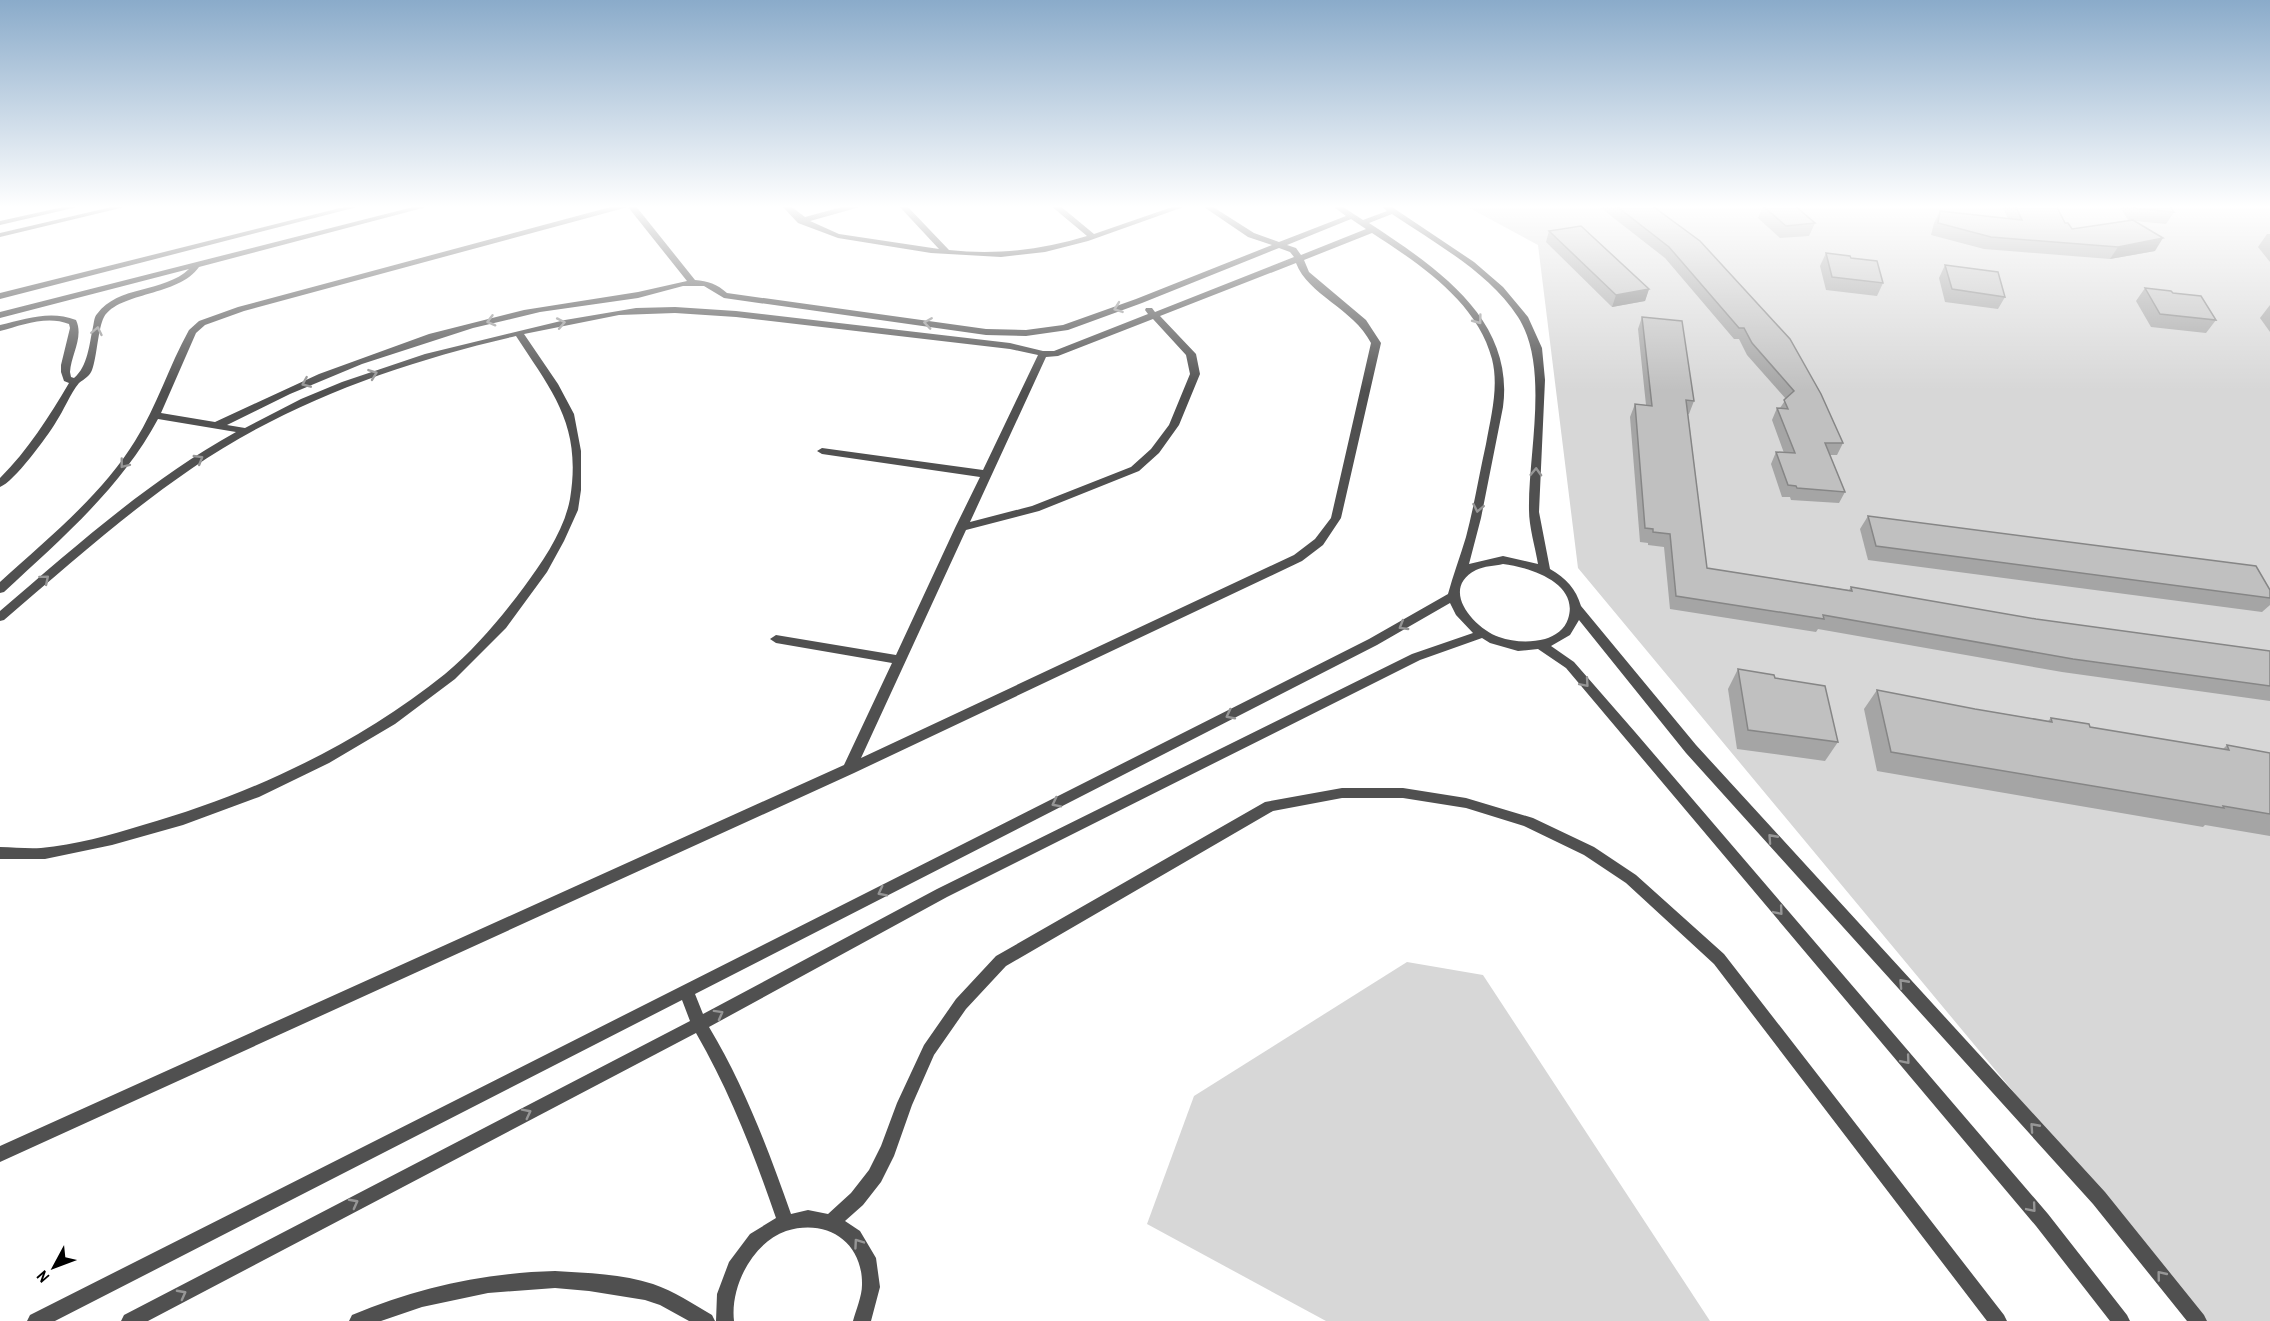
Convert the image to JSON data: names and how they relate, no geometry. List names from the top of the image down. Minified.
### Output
{"north":"bottom left"}
